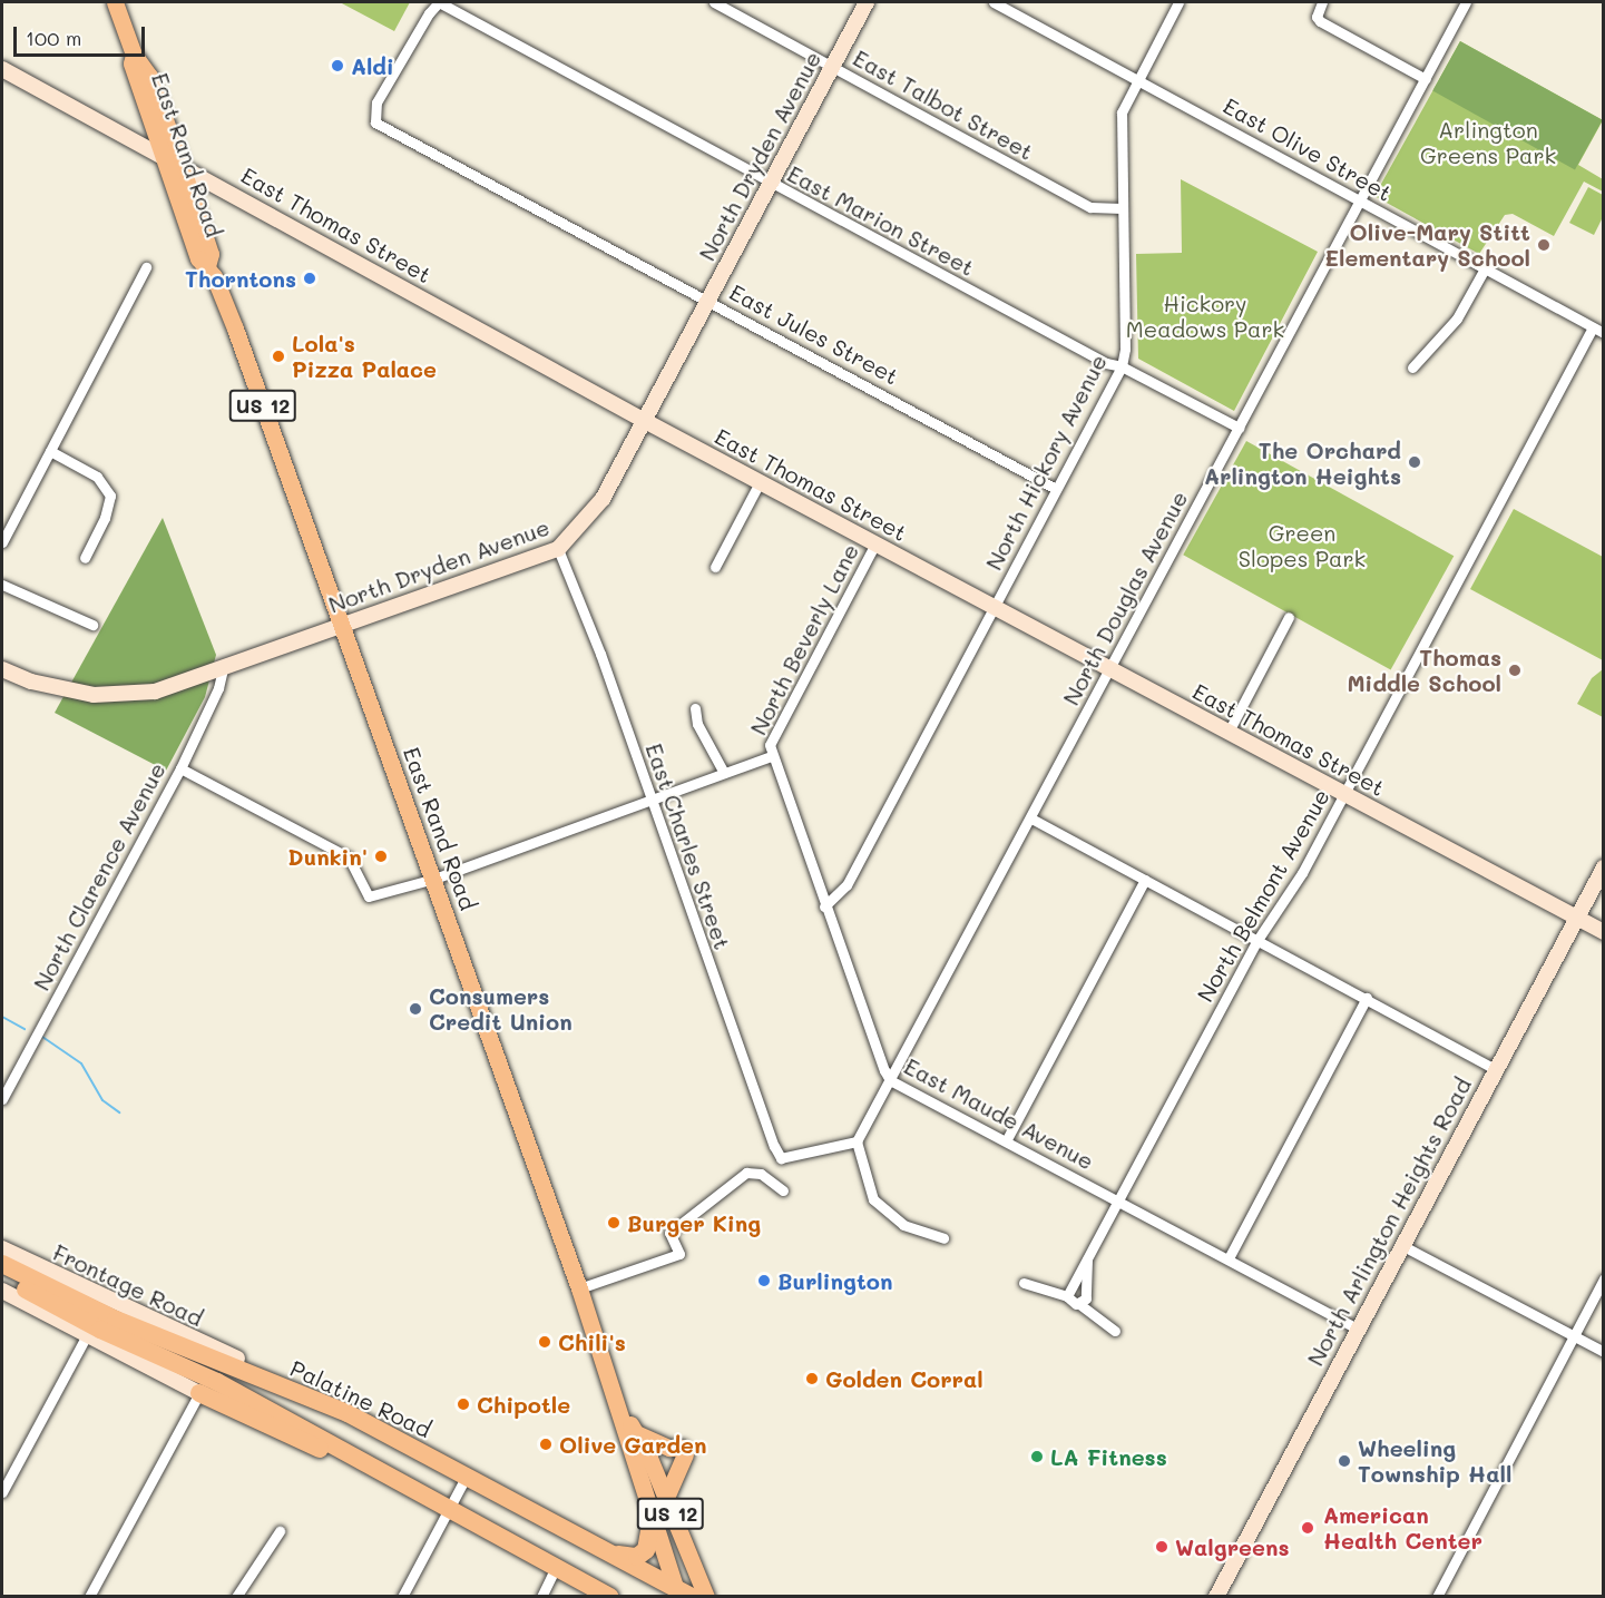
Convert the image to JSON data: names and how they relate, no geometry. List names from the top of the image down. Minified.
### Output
{"streets":{"highway":["Palatine Road"],"main road":["East Rand Road","US 12"],"street":["East Talbot Street","East Olive Street","North Dryden Avenue","East Marion Street","East Thomas Street","East Jules Street","North Hickory Avenue","North Douglas Avenue","North Beverly Lane","East Charles Street","North Clarence Avenue","North Belmont Avenue","East Maude Avenue","North Arlington Heights Road","Frontage Road"]},"crossings":[["East Talbot Street","North Dryden Avenue"],["East Talbot Street","North Hickory Avenue"],["East Olive Street","North Hickory Avenue"],["East Olive Street","North Douglas Avenue"],["East Olive Street","North Belmont Avenue"],["East Rand Road","North Dryden Avenue"],["East Rand Road","East Thomas Street"],["East Rand Road","North Beverly Lane"],["East Rand Road","Palatine Road"],["North Dryden Avenue","East Marion Street"],["North Dryden Avenue","East Thomas Street"],["North Dryden Avenue","East Jules Street"],["North Dryden Avenue","East Charles Street"],["North Dryden Avenue","North Clarence Avenue"],["East Marion Street","East Jules Street"],["East Marion Street","North Hickory Avenue"],["East Marion Street","North Douglas Avenue"],["East Thomas Street","North Hickory Avenue"],["East Thomas Street","North Douglas Avenue"],["East Thomas Street","North Beverly Lane"],["East Thomas Street","North Belmont Avenue"],["East Thomas Street","North Arlington Heights Road"],["East Jules Street","North Hickory Avenue"],["North Hickory Avenue","East Maude Avenue"],["North Douglas Avenue","East Charles Street"],["North Douglas Avenue","East Maude Avenue"],["North Beverly Lane","East Charles Street"],["North Beverly Lane","North Clarence Avenue"],["North Beverly Lane","East Maude Avenue"],["North Belmont Avenue","East Maude Avenue"],["East Maude Avenue","North Arlington Heights Road"]],"parks":["Arlington Greens Park","Hickory Meadows Park","Green Slopes Park"],"places":["Aldi","Olive-Mary Stitt Elementary School","Thorntons","Lola's Pizza Palace","The Orchard Arlington Heights","Thomas Middle School","Dunkin'","Consumers Credit Union","Burger King","Burlington","Chili's","Golden Corral","Chipotle","Olive Garden","LA Fitness","Wheeling Township Hall","American Health Center","Walgreens"],"scale_bar":"100 m"}
